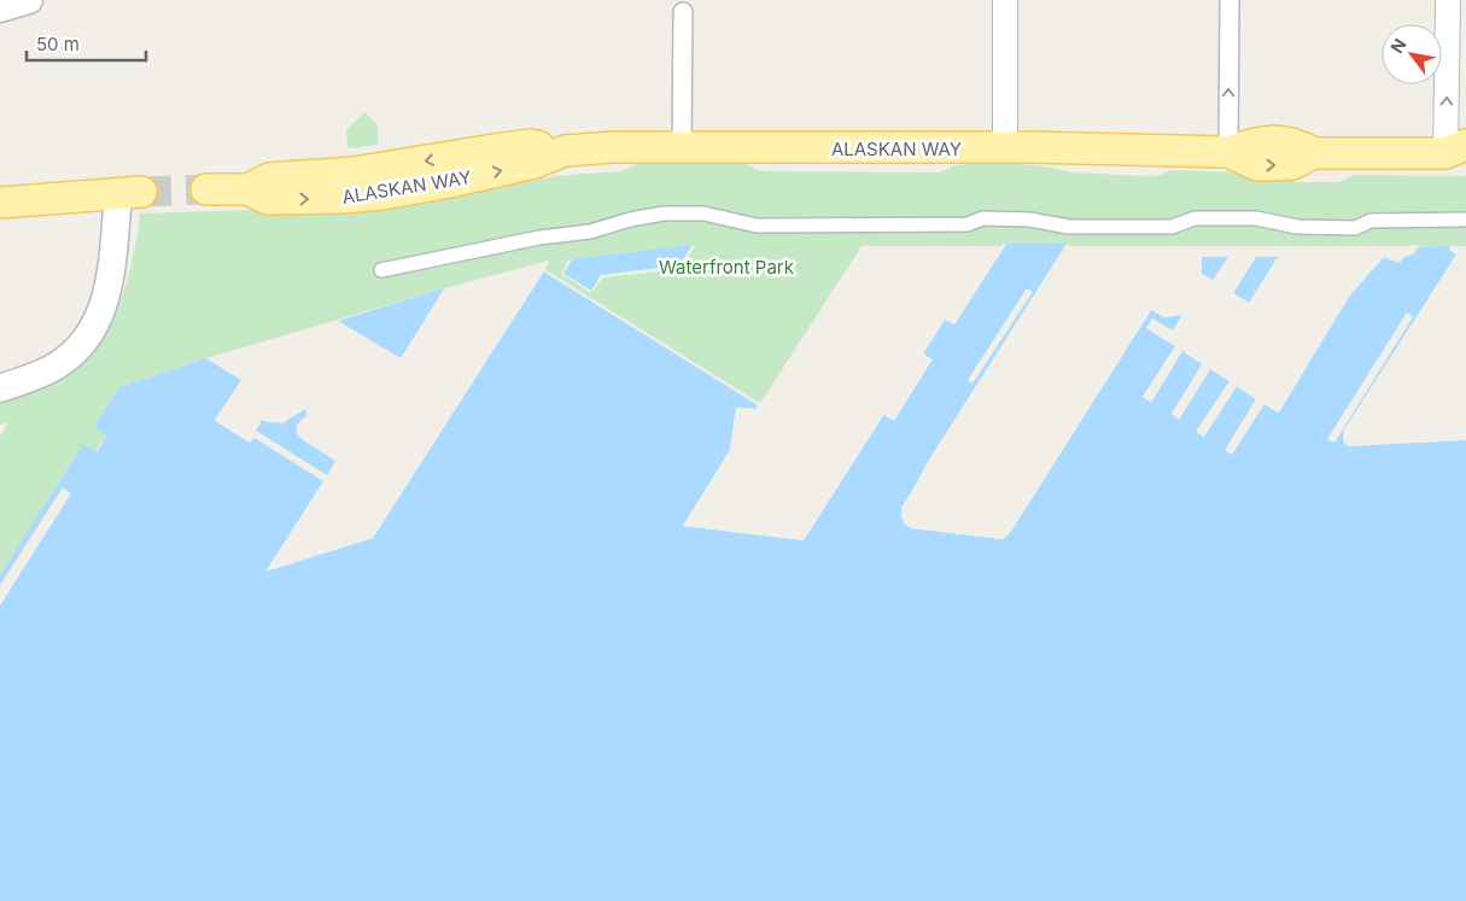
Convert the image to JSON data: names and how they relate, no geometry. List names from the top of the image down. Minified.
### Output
{"streets":{"main road":["ALASKAN WAY"]},"parks":["Waterfront Park"],"scale_bar":"50 m","north":"top left"}
